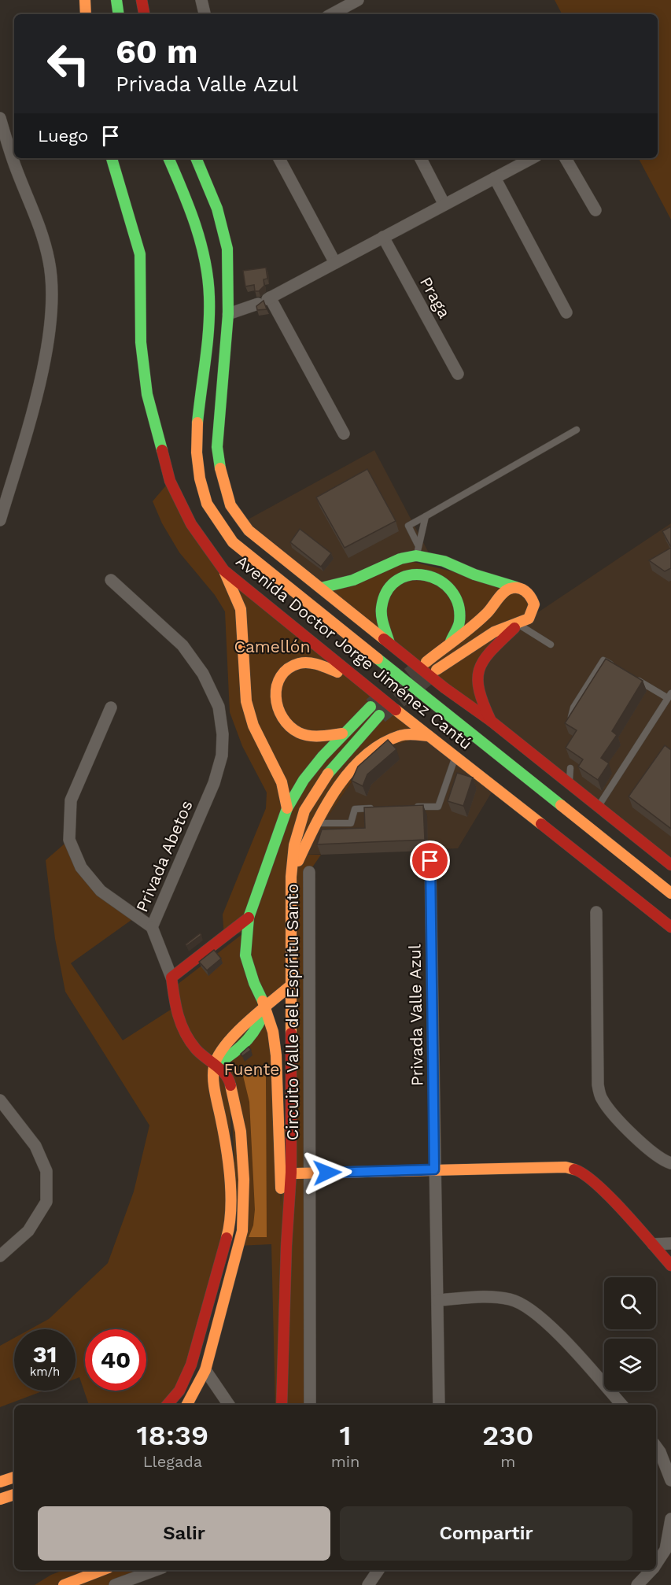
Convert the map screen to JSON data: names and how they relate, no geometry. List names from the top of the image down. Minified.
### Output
{"streets":{"main road":["Avenida Doctor Jorge Jiménez Cantú"],"street":["Praga","Privada Abetos","Circuito Valle del Espíritu Santo","Privada Valle Azul"]},"parks":["Camellón","Fuente"],"page":{"turn":["60 m","Privada Valle Azul"],"then":"Luego","speed":"31 km/h","limit":"40","eta":["18:39","Llegada","1","min","230","m"],"buttons":["Salir","Compartir"]}}
